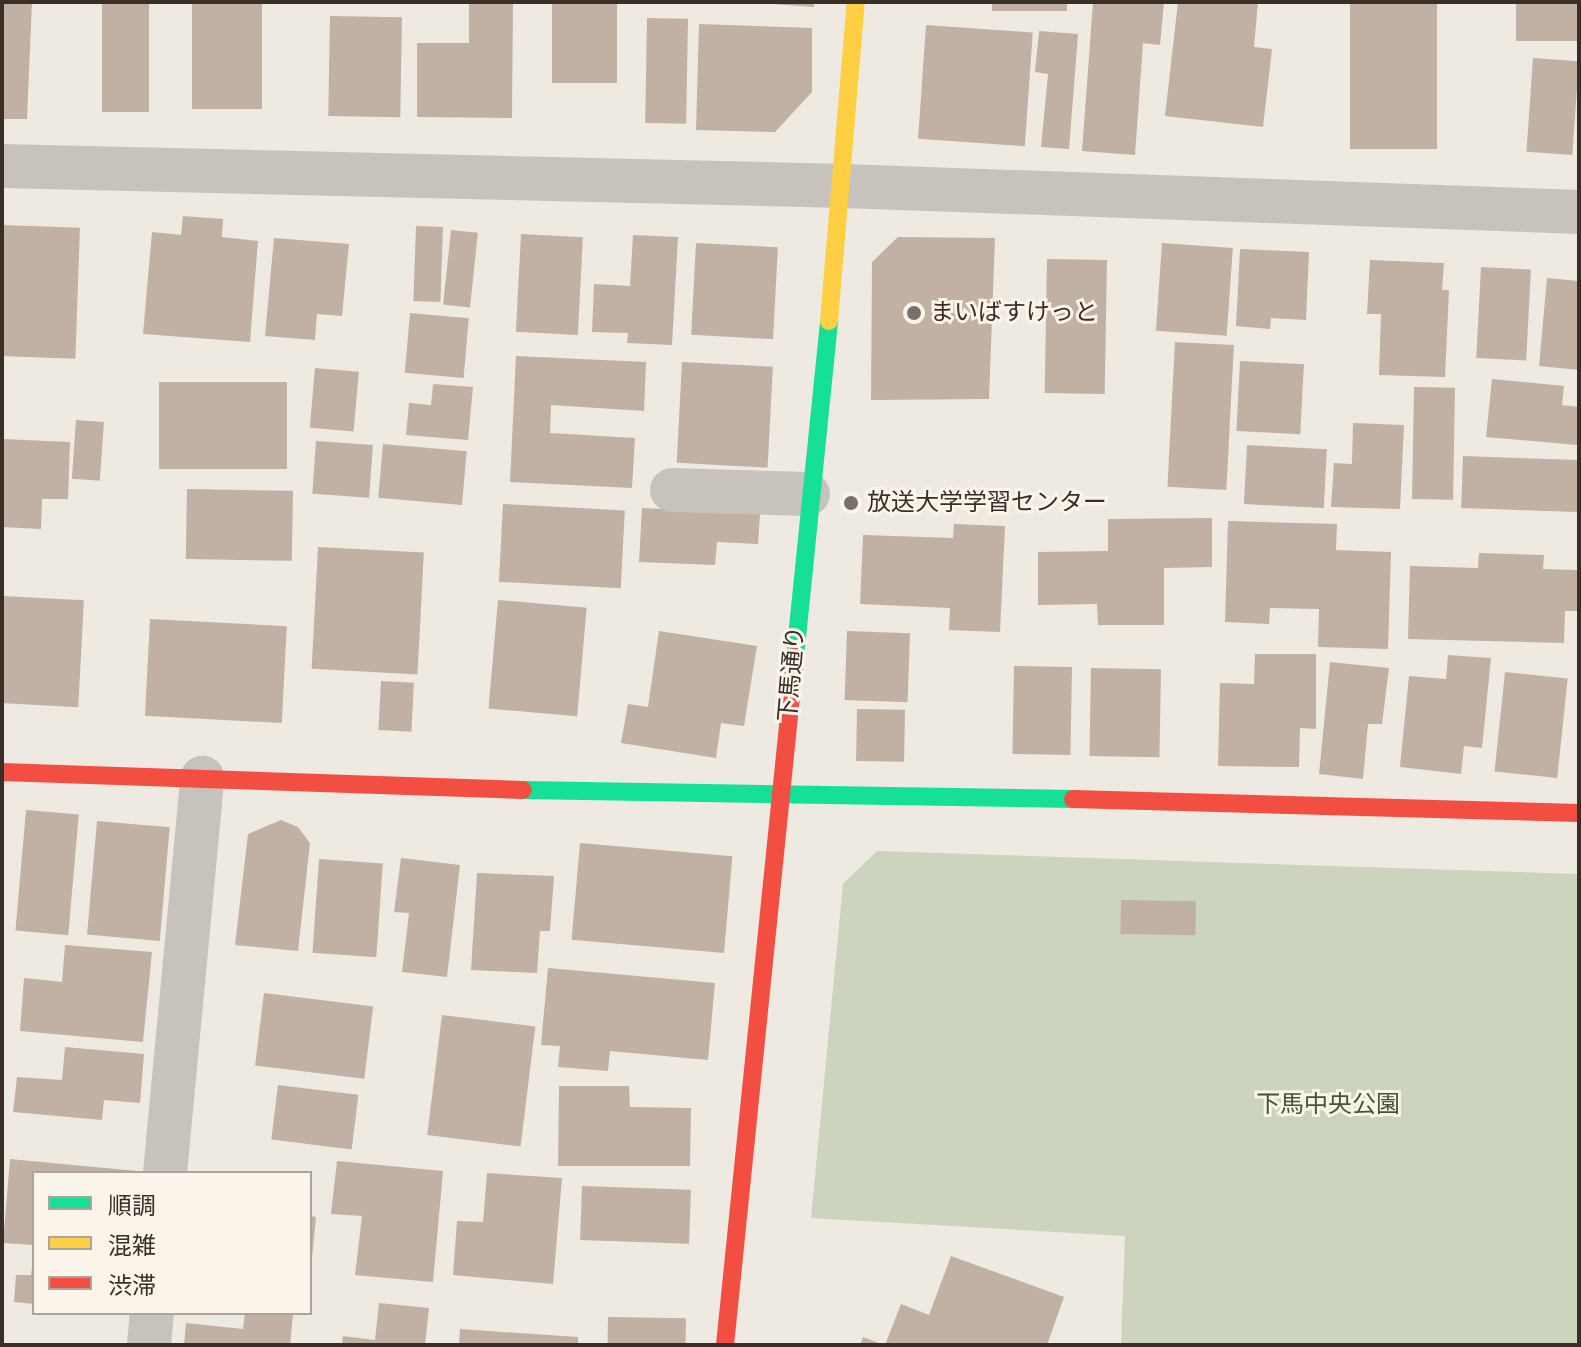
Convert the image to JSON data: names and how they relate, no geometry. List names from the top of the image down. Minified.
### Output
{"streets":{"street":["下馬通り"]},"parks":["下馬中央公園"],"places":["まいばすけっと","放送大学学習センター"],"legend":["順調","混雑","渋滞"]}
